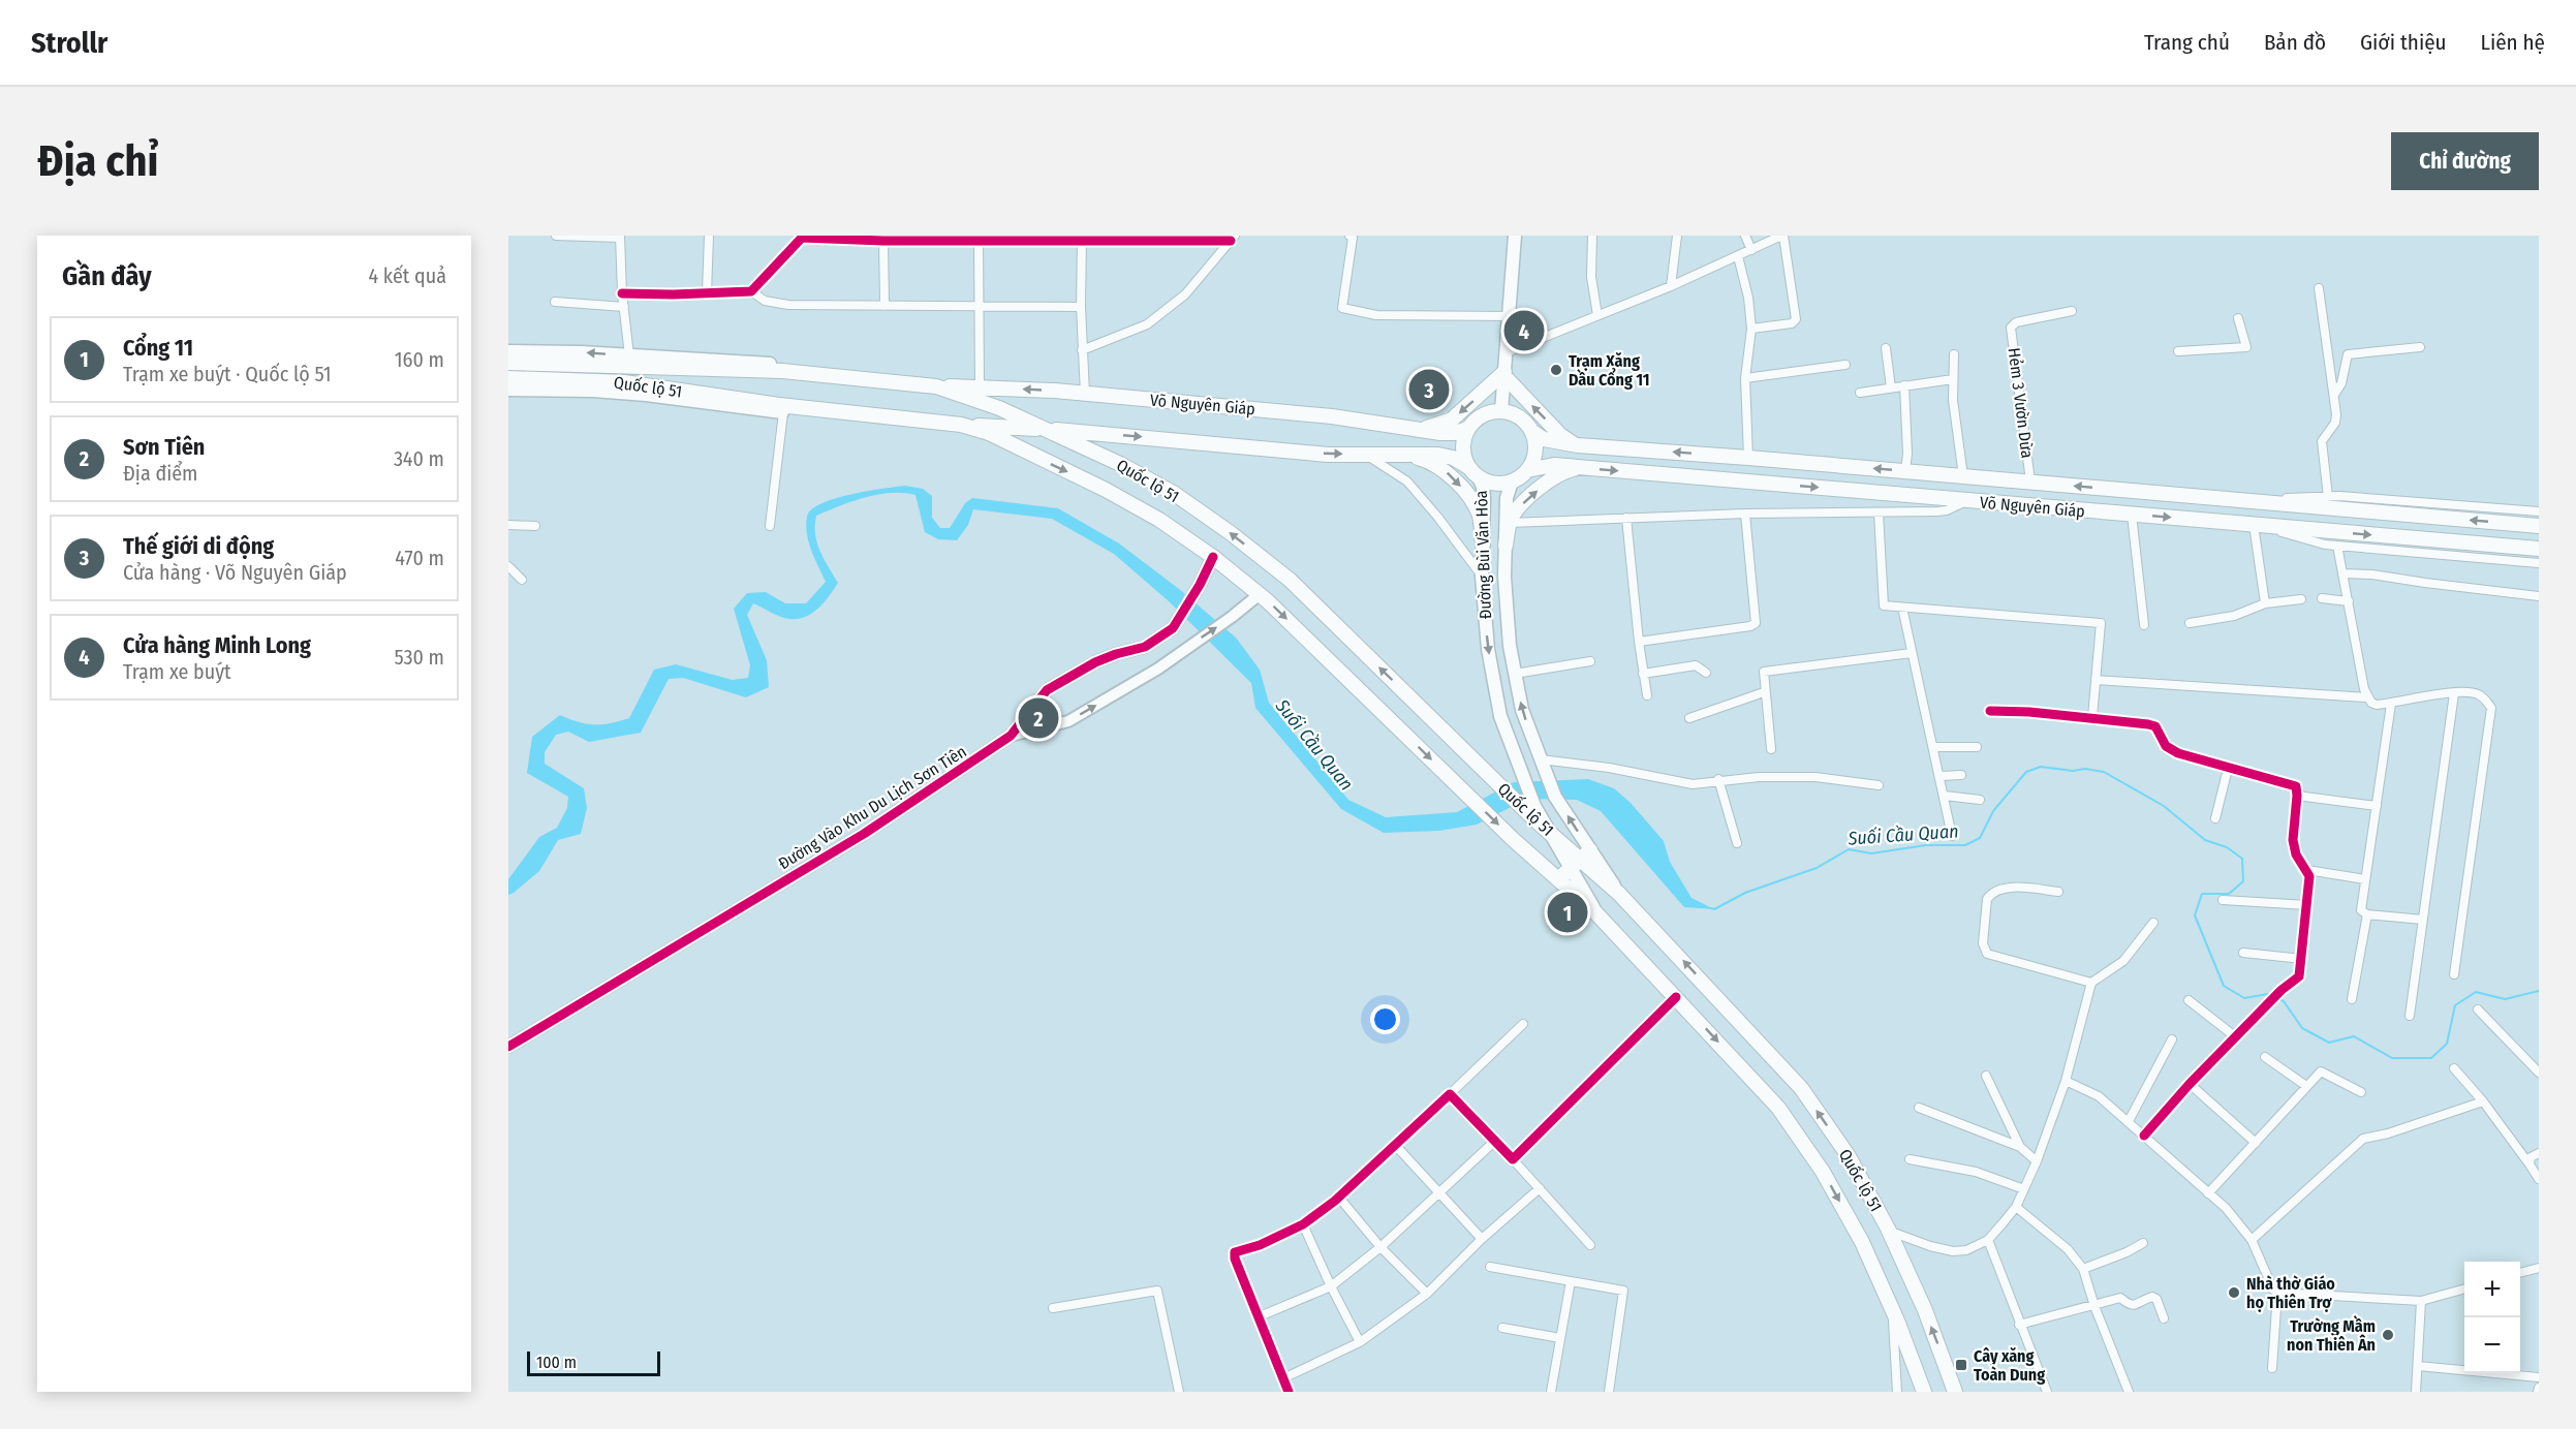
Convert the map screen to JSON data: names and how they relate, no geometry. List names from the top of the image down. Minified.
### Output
{"streets":{"highway":["Quốc lộ 51","Võ Nguyên Giáp"],"main road":["Đường Bùi Văn Hòa"],"street":["Hẻm 3 Vườn Dừa","Đường Vào Khu Du Lịch Sơn Tiên"]},"crossings":[["Quốc lộ 51","Võ Nguyên Giáp"],["Quốc lộ 51","Đường Bùi Văn Hòa"],["Quốc lộ 51","Đường Vào Khu Du Lịch Sơn Tiên"],["Hẻm 3 Vườn Dừa","Võ Nguyên Giáp"],["Võ Nguyên Giáp","Đường Bùi Văn Hòa"]],"water":["Suối Cầu Quan"],"places":{"other":["Trạm Xăng Dầu Cổng 11","Nhà thờ Giáo họ Thiên Trợ","Trường Mầm non Thiên Ân"],"transit":["Cây xăng Toàn Dung"]},"scale_bar":"100 m","page":{"header":"Strollr","nav":["Trang chủ","Bản đồ","Giới thiệu","Liên hệ"],"buttons":"Chỉ đường","title":"Địa chỉ","heading":["Gần đây","4 kết quả"],"pins":["4","3","2","1"],"list":[{"mark":"1","name":"Cổng 11","note":"Trạm xe buýt · Quốc lộ 51","value":"160 m"},{"mark":"2","name":"Sơn Tiên","note":"Địa điểm","value":"340 m"},{"mark":"3","name":"Thế giới di động","note":"Cửa hàng · Võ Nguyên Giáp","value":"470 m"},{"mark":"4","name":"Cửa hàng Minh Long","note":"Trạm xe buýt","value":"530 m"}],"map_buttons":["+","−"],"scale":"100 m"}}
